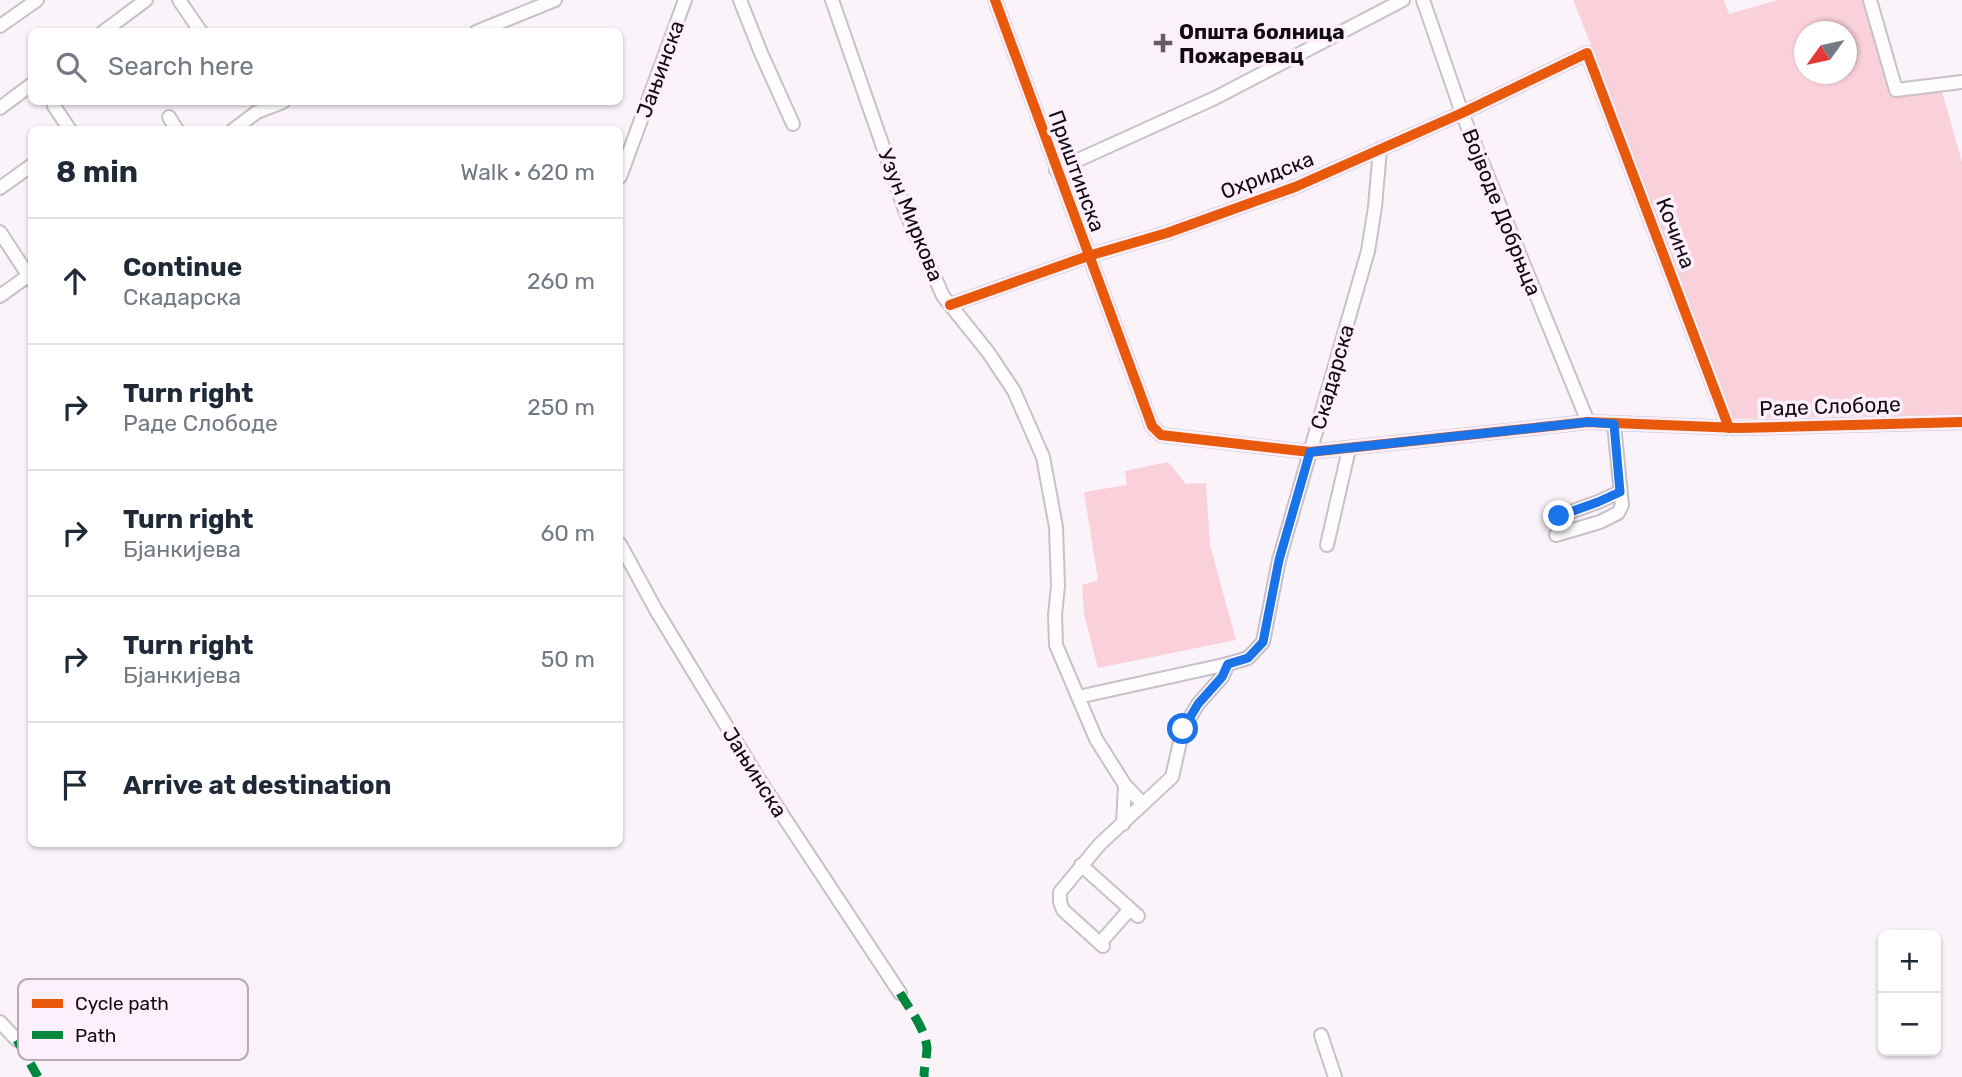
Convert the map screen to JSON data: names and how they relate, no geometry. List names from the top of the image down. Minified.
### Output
{"streets":{"street":["Јањинска","Приштинска","Охридска","Војводе Добрњца","Узун Миркова","Кочина","Скадарска","Раде Слободе"]},"crossings":[["Приштинска","Охридска"],["Приштинска","Раде Слободе"],["Охридска","Војводе Добрњца"],["Охридска","Узун Миркова"],["Охридска","Кочина"],["Охридска","Скадарска"],["Војводе Добрњца","Раде Слободе"],["Узун Миркова","Скадарска"],["Кочина","Раде Слободе"],["Скадарска","Раде Слободе"]],"places":{"health":["Општа болница Пожаревац"]},"legend":["Cycle path","Path"],"north":"bottom left","page":{"search":"Search here","heading":["8 min","Walk · 620 m"],"list":[["Continue","Скадарска","260 m"],["Turn right","Раде Слободе","250 m"],["Turn right","Бјанкијева","60 m"],["Turn right","Бјанкијева","50 m"],"Arrive at destination"],"map_buttons":["+","−"]}}
